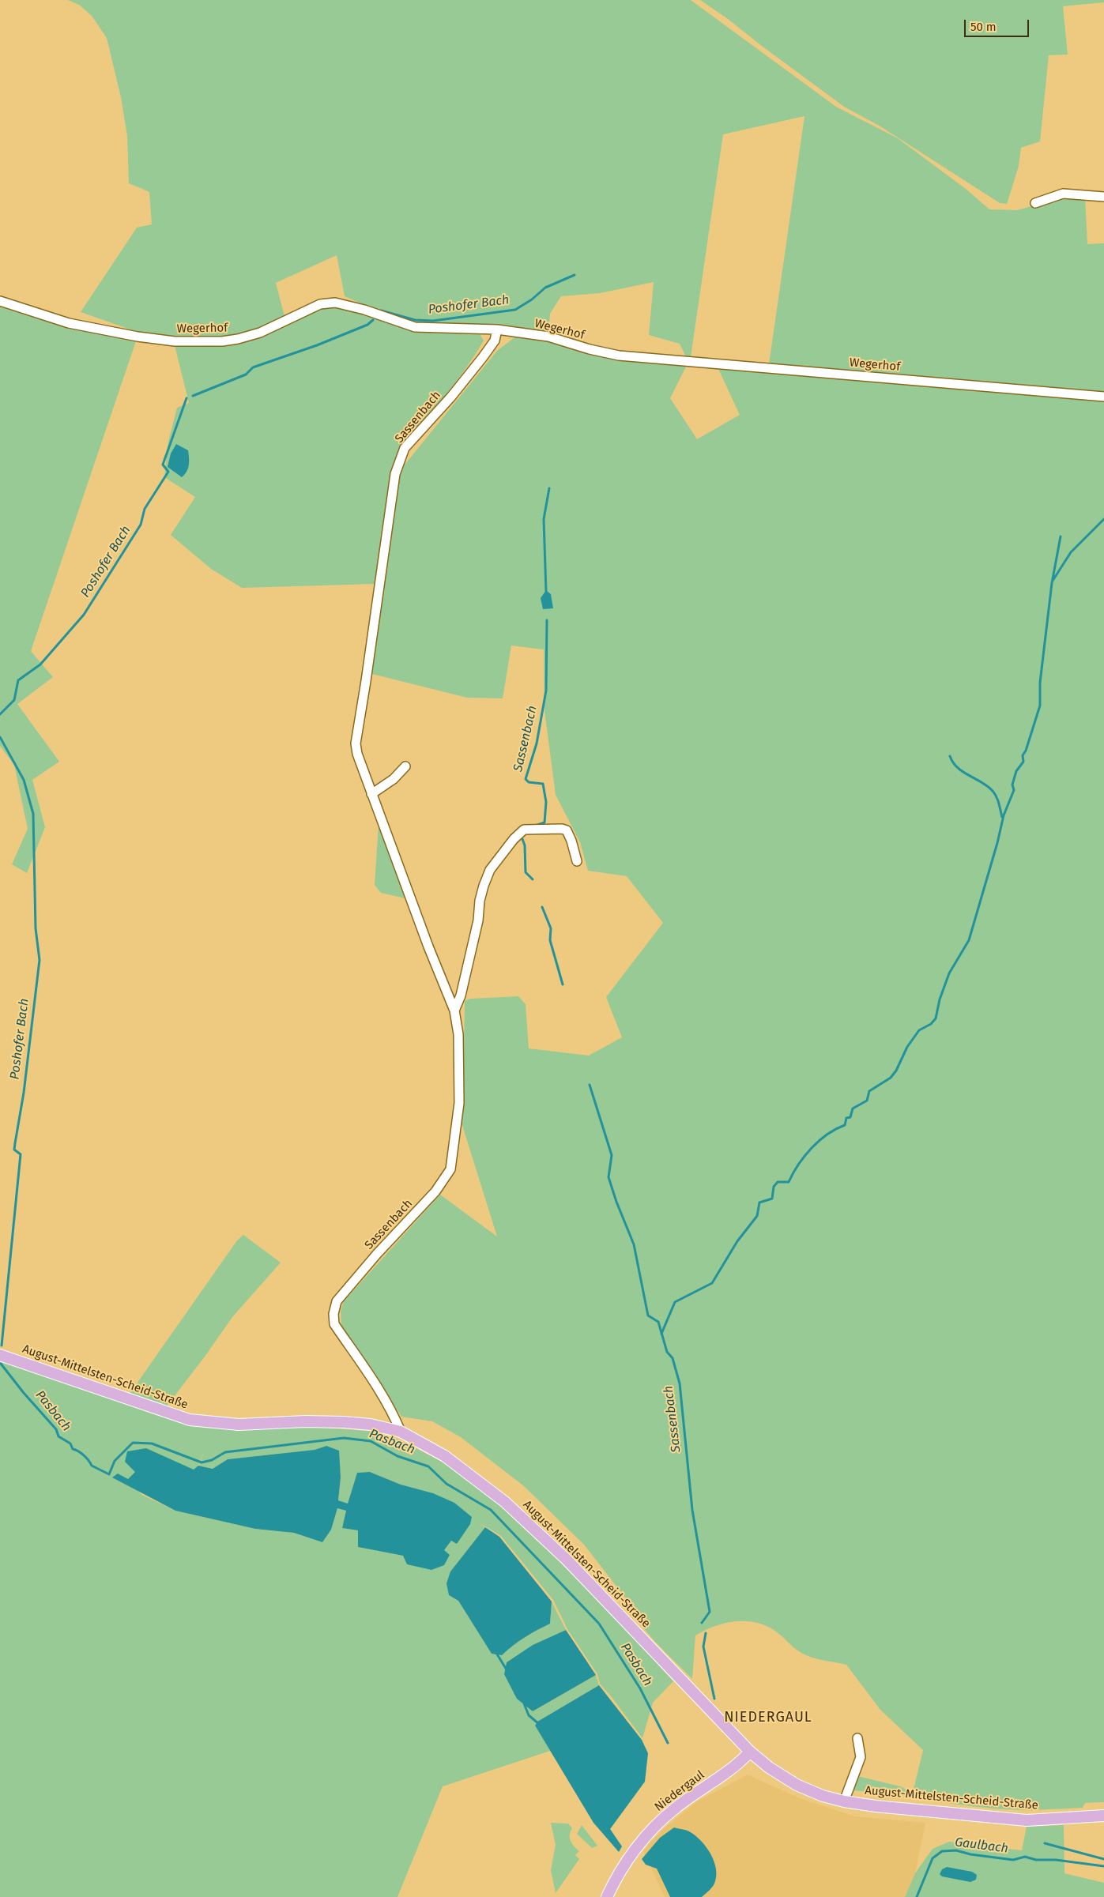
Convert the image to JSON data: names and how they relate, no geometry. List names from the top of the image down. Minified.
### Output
{"streets":{"main road":["August-Mittelsten-Scheid-Straße","Niedergaul"],"street":["Wegerhof","Sassenbach"]},"crossings":[["Wegerhof","Sassenbach"],["Sassenbach","August-Mittelsten-Scheid-Straße"],["August-Mittelsten-Scheid-Straße","Niedergaul"]],"districts":["NIEDERGAUL"],"water":["Poshofer Bach","Sassenbach","Pasbach","Gaulbach"],"scale_bar":"50 m"}
